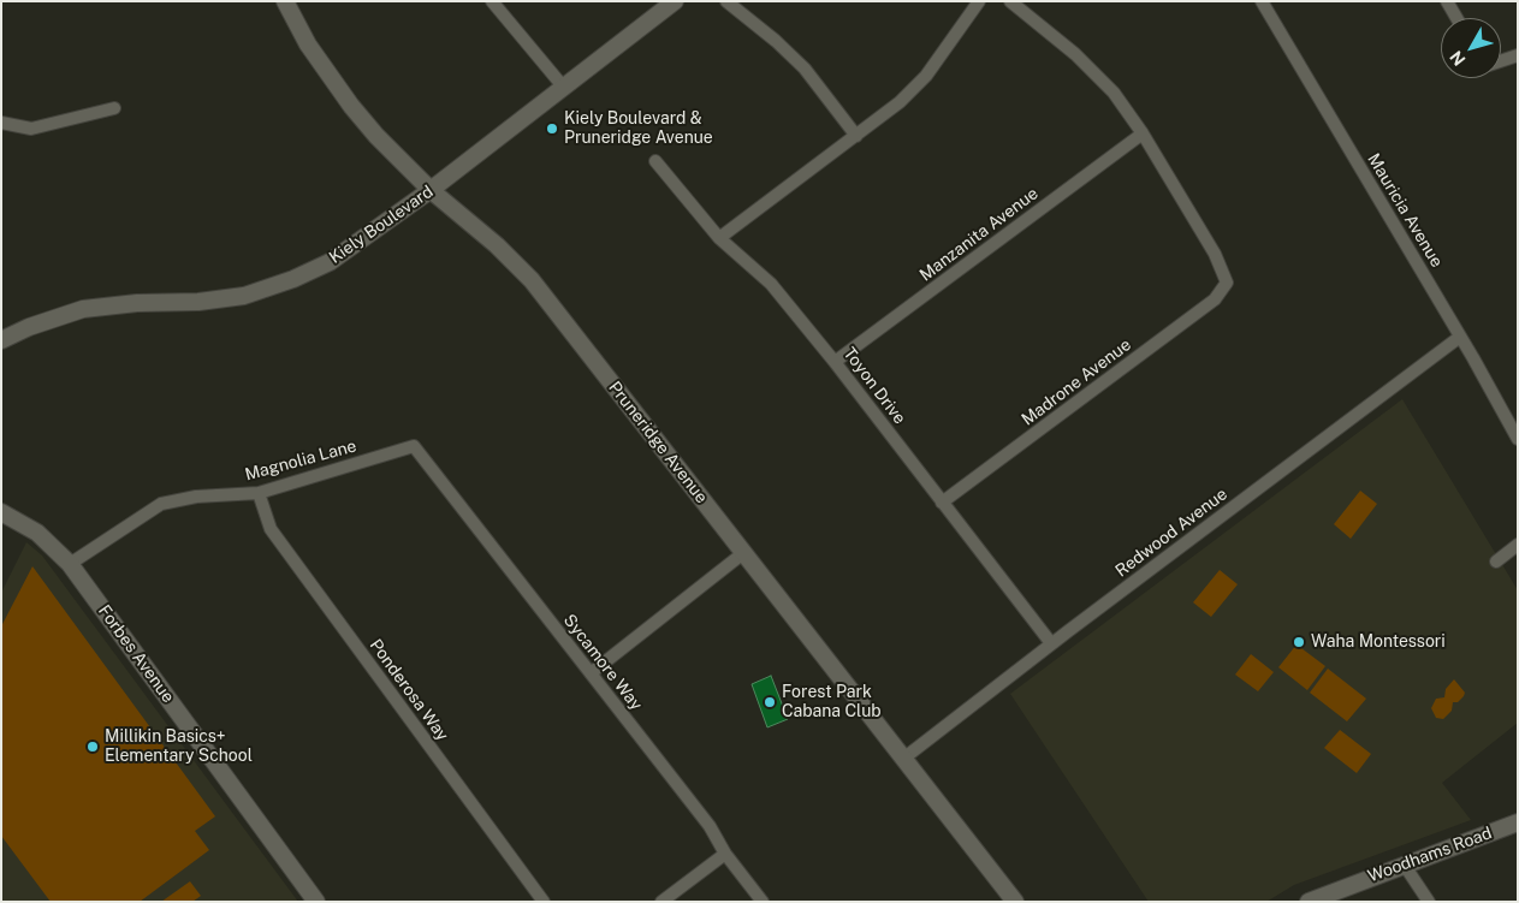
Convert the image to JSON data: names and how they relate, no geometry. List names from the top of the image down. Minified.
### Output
{"streets":{"main road":["Kiely Boulevard","Pruneridge Avenue","Forbes Avenue","Woodhams Road"],"street":["Mauricia Avenue","Manzanita Avenue","Madrone Avenue","Toyon Drive","Magnolia Lane","Redwood Avenue","Sycamore Way","Ponderosa Way"]},"crossings":[["Mauricia Avenue","Redwood Avenue"],["Kiely Boulevard","Pruneridge Avenue"],["Manzanita Avenue","Madrone Avenue"],["Manzanita Avenue","Toyon Drive"],["Madrone Avenue","Toyon Drive"],["Toyon Drive","Redwood Avenue"],["Pruneridge Avenue","Redwood Avenue"],["Magnolia Lane","Forbes Avenue"],["Magnolia Lane","Sycamore Way"],["Magnolia Lane","Ponderosa Way"]],"places":["Kiely Boulevard & Pruneridge Avenue","Waha Montessori","Forest Park Cabana Club","Millikin Basics+ Elementary School"],"north":"bottom left"}
